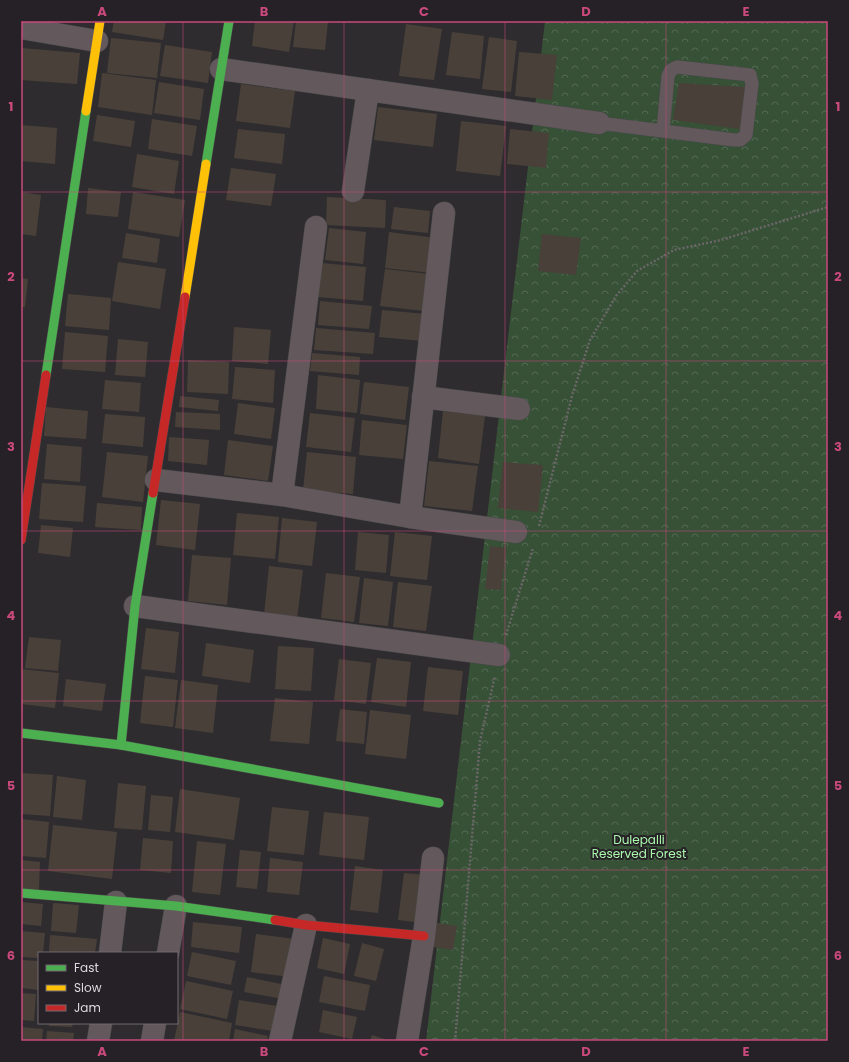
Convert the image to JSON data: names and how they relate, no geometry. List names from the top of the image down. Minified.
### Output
{"parks":["Dulepalli Reserved Forest"],"legend":["Fast","Slow","Jam"],"grid":{"columns":["A","B","C","D","E"],"rows":["1","2","3","4","5","6"]}}
